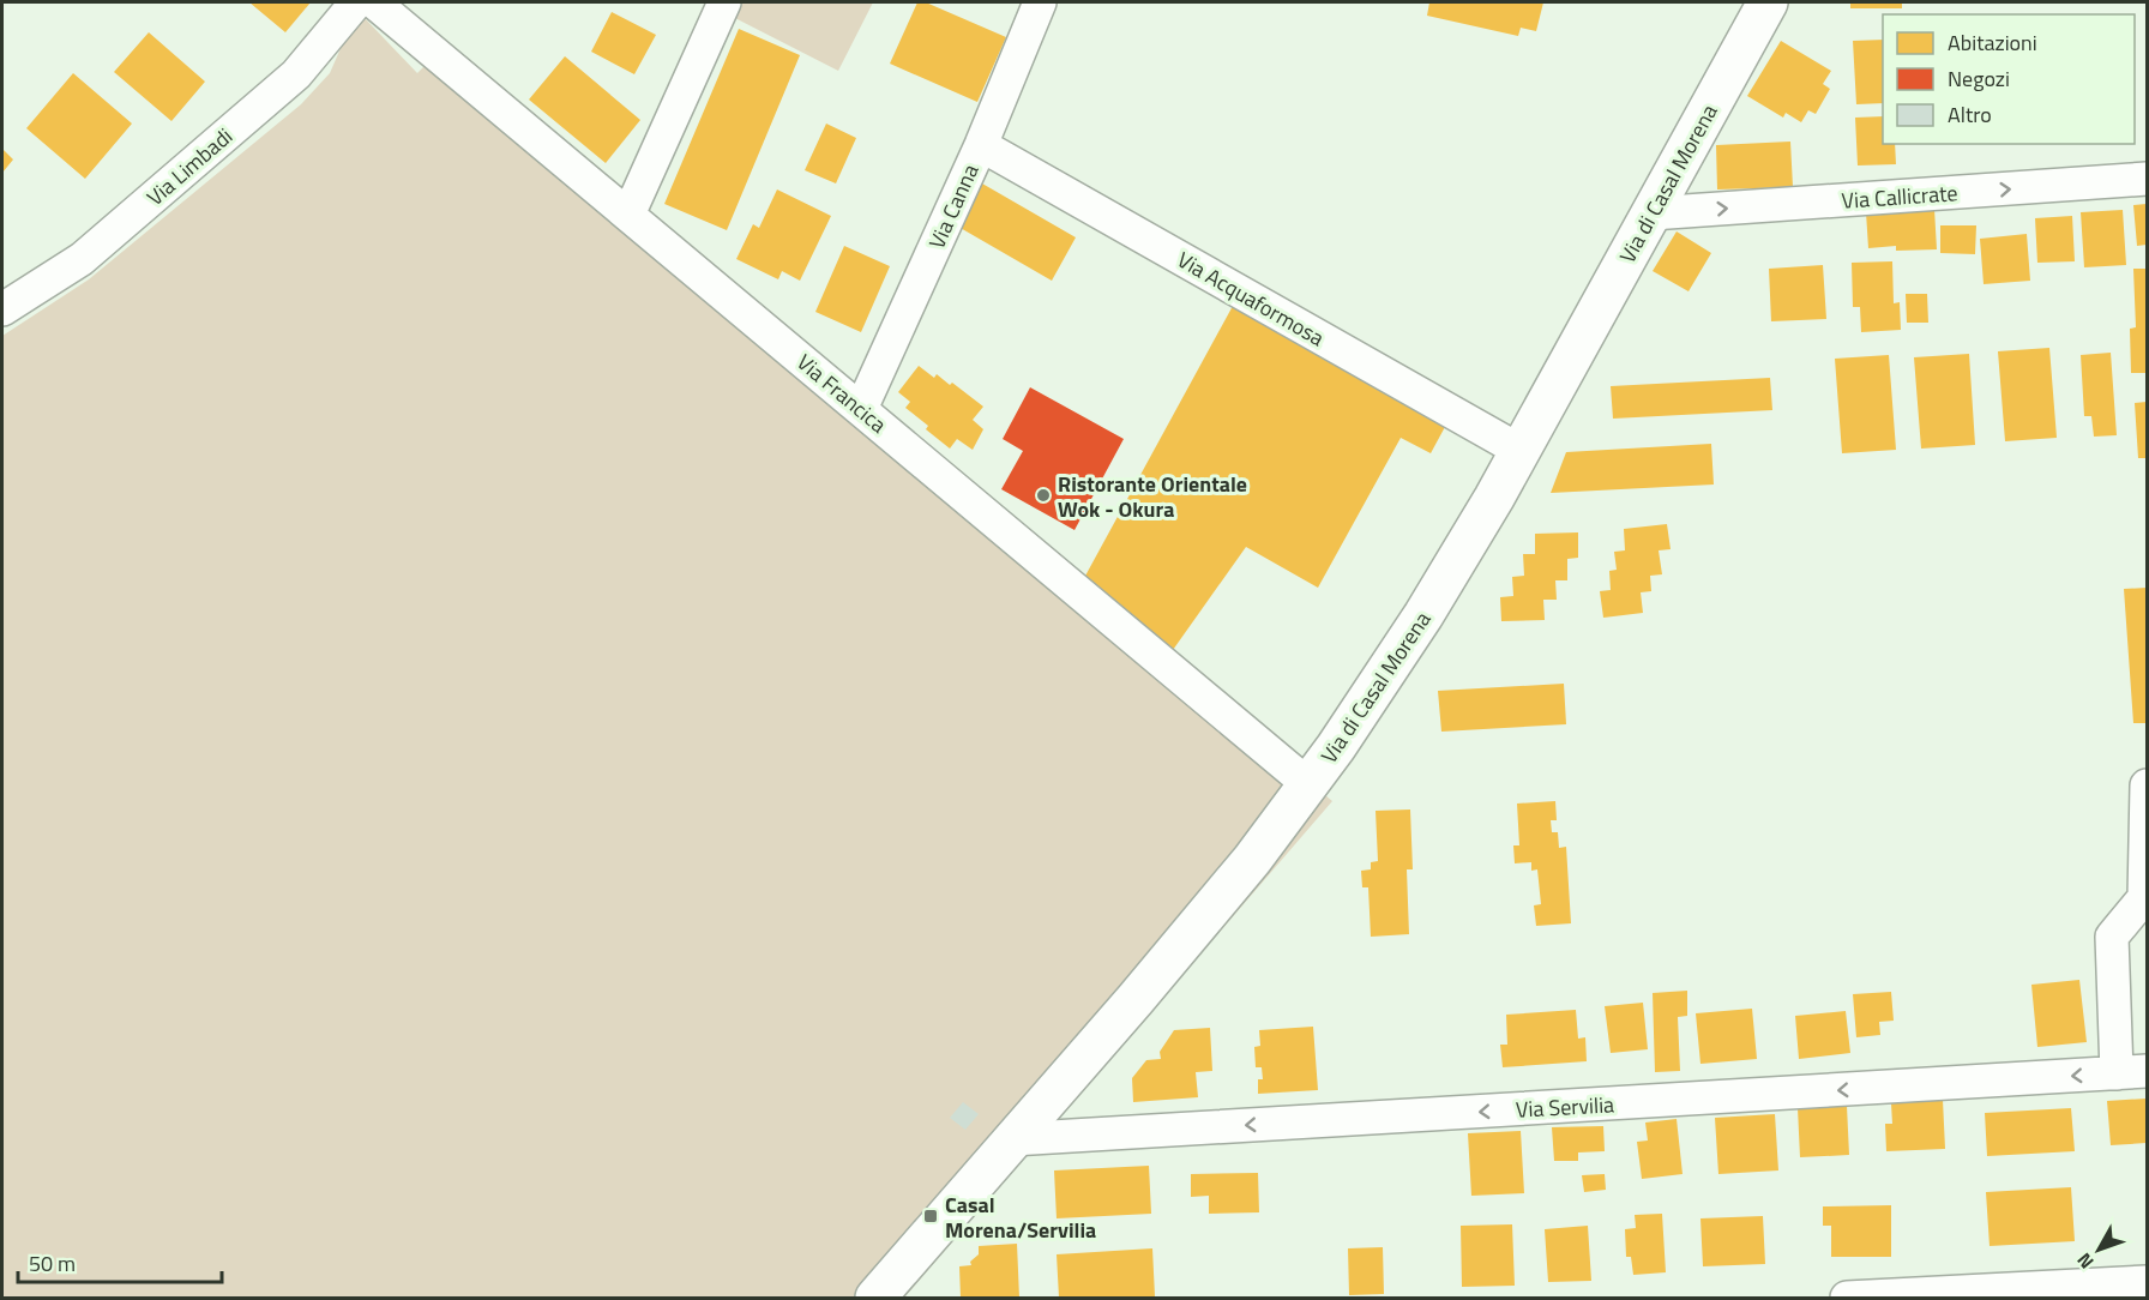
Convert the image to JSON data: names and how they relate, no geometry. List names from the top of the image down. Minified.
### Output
{"streets":{"main road":["Via di Casal Morena"],"street":["Via Limbadi","Via Callicrate","Via Canna","Via Acquaformosa","Via Francica","Via Servilia"]},"crossings":[["Via di Casal Morena","Via Callicrate"],["Via di Casal Morena","Via Acquaformosa"],["Via di Casal Morena","Via Francica"],["Via di Casal Morena","Via Servilia"],["Via Canna","Via Acquaformosa"],["Via Canna","Via Francica"]],"one_way":["Via Callicrate","Via Servilia"],"places":{"other":["Ristorante Orientale Wok - Okura"],"transit":["Casal Morena/Servilia"]},"legend":["Abitazioni","Negozi","Altro"],"scale_bar":"50 m","north":"bottom left"}
